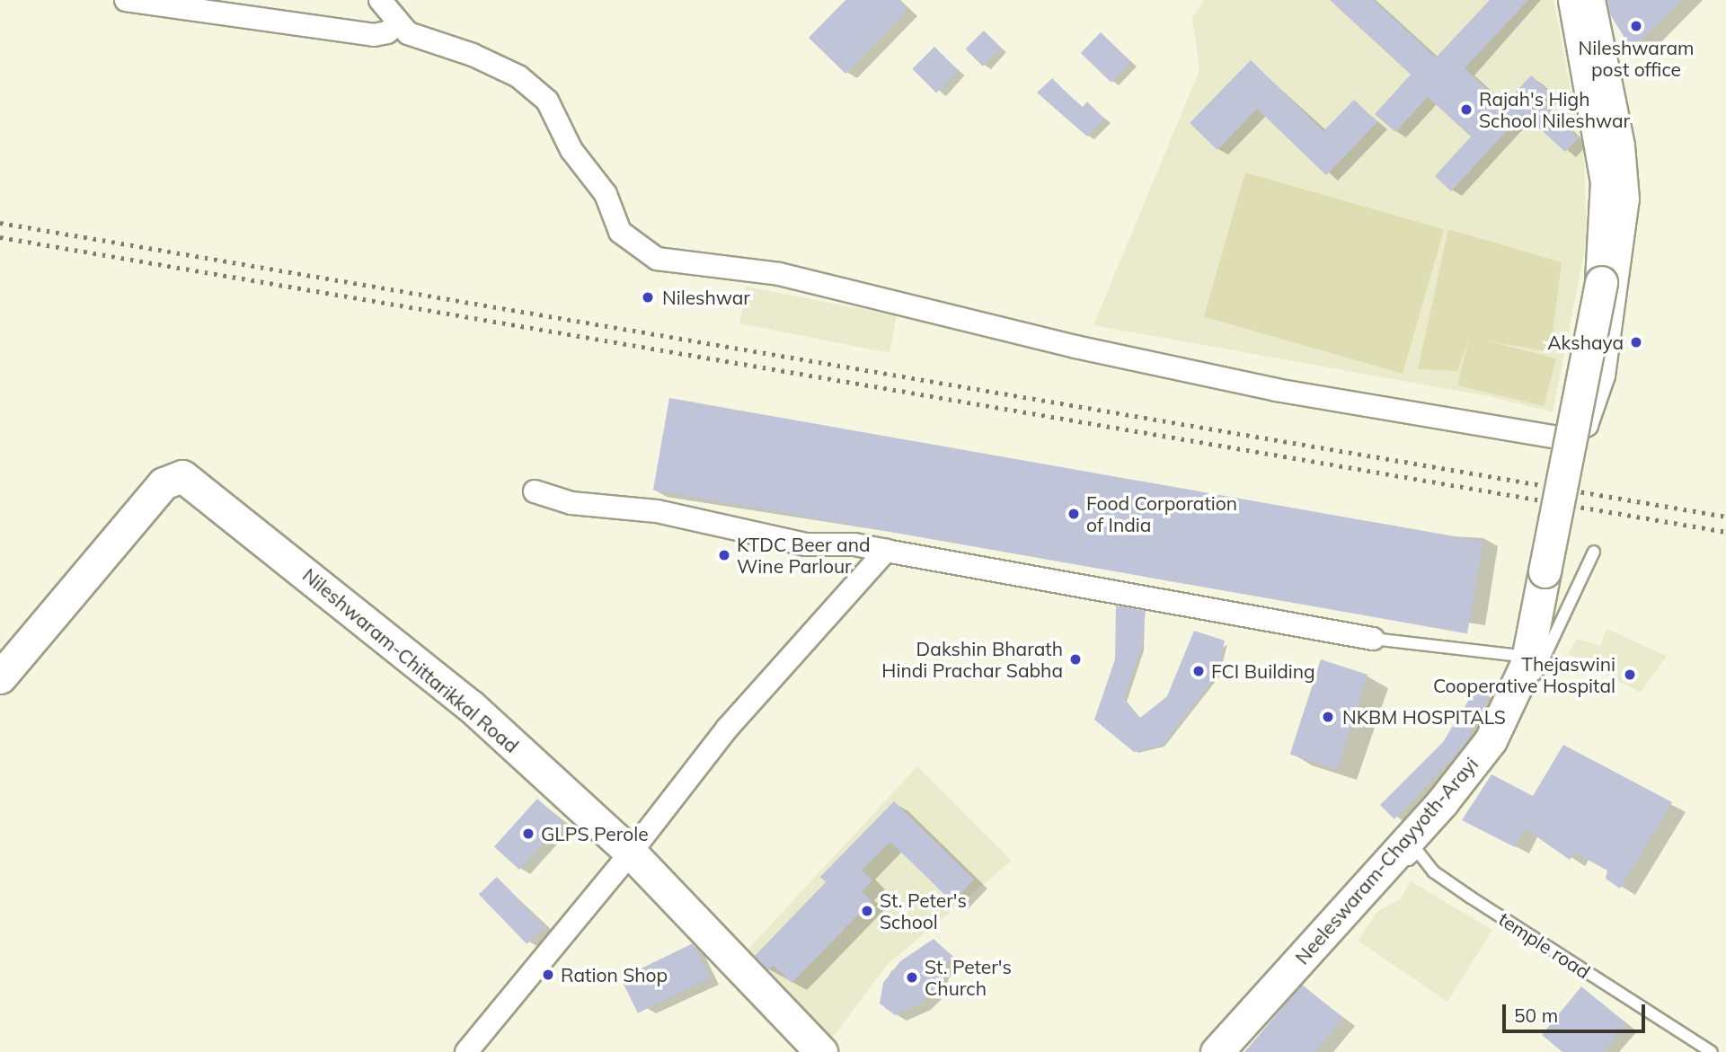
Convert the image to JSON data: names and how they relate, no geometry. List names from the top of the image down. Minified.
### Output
{"streets":{"main road":["Nileshwaram-Chittarikkal Road","Neeleswaram-Chayyoth-Arayi"],"lane":["temple road"]},"places":["Nileshwaram post office","Rajah's High School Nileshwar","Nileshwar","Akshaya","Food Corporation of India","KTDC Beer and Wine Parlour","Dakshin Bharath Hindi Prachar Sabha","FCI Building","Thejaswini Cooperative Hospital","NKBM HOSPITALS","GLPS Perole","St. Peter's School","Ration Shop","St. Peter's Church"],"scale_bar":"50 m"}
